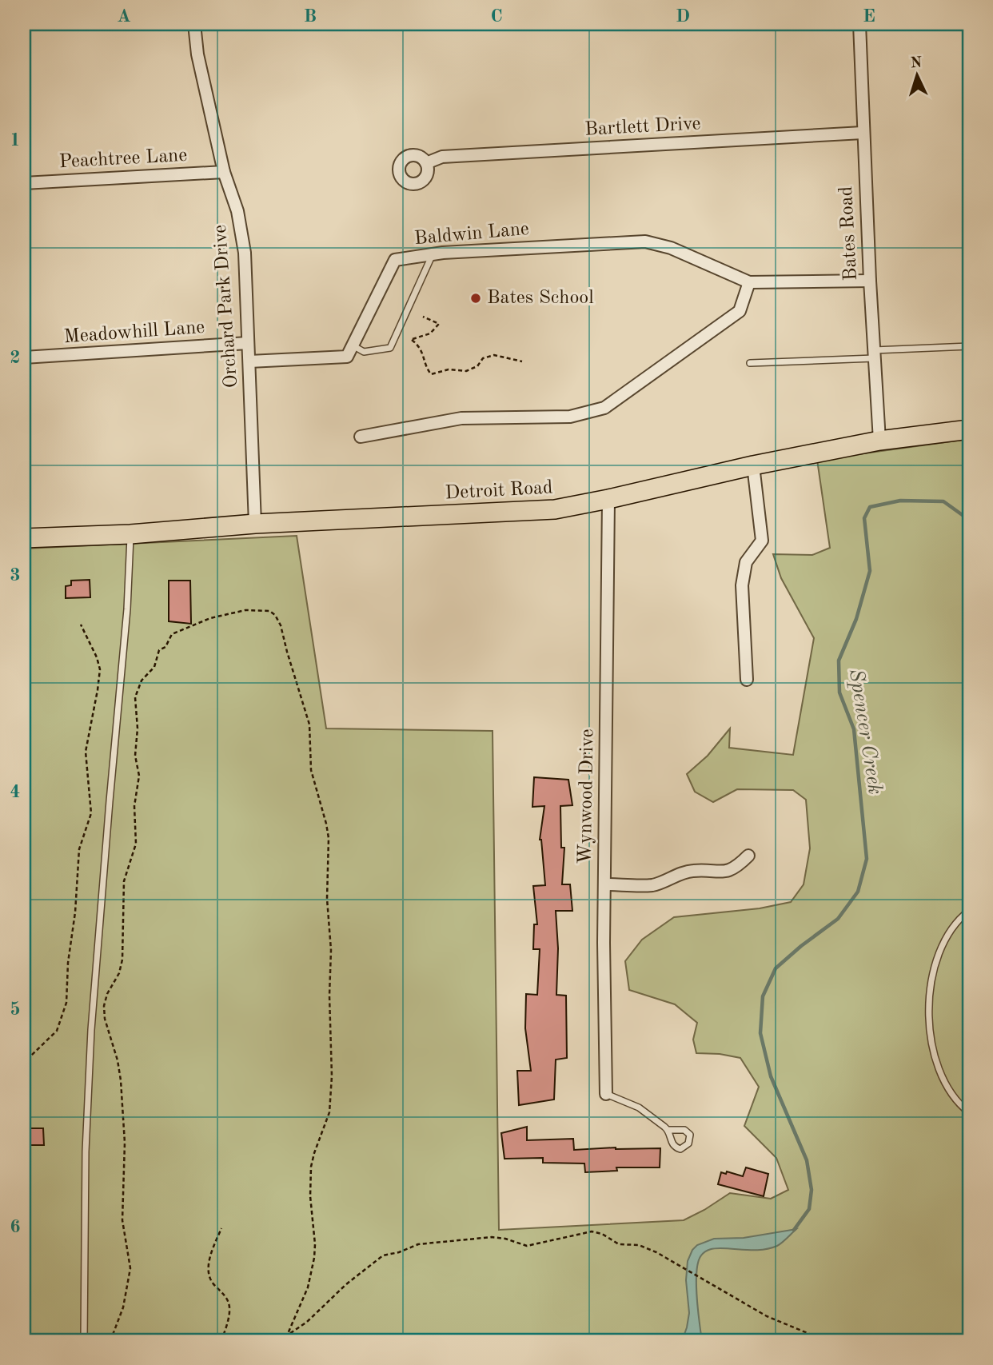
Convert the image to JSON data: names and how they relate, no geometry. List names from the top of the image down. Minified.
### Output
{"streets":{"main road":["Detroit Road"],"street":["Bartlett Drive","Peachtree Lane","Bates Road","Baldwin Lane","Orchard Park Drive","Meadowhill Lane","Wynwood Drive"]},"crossings":[["Bartlett Drive","Bates Road"],["Peachtree Lane","Orchard Park Drive"],["Bates Road","Baldwin Lane"],["Bates Road","Detroit Road"],["Orchard Park Drive","Meadowhill Lane"],["Orchard Park Drive","Detroit Road"],["Detroit Road","Wynwood Drive"]],"water":["Spencer Creek"],"places":["Bates School"],"north":"top","grid":{"columns":["A","B","C","D","E"],"rows":["1","2","3","4","5","6"]}}
